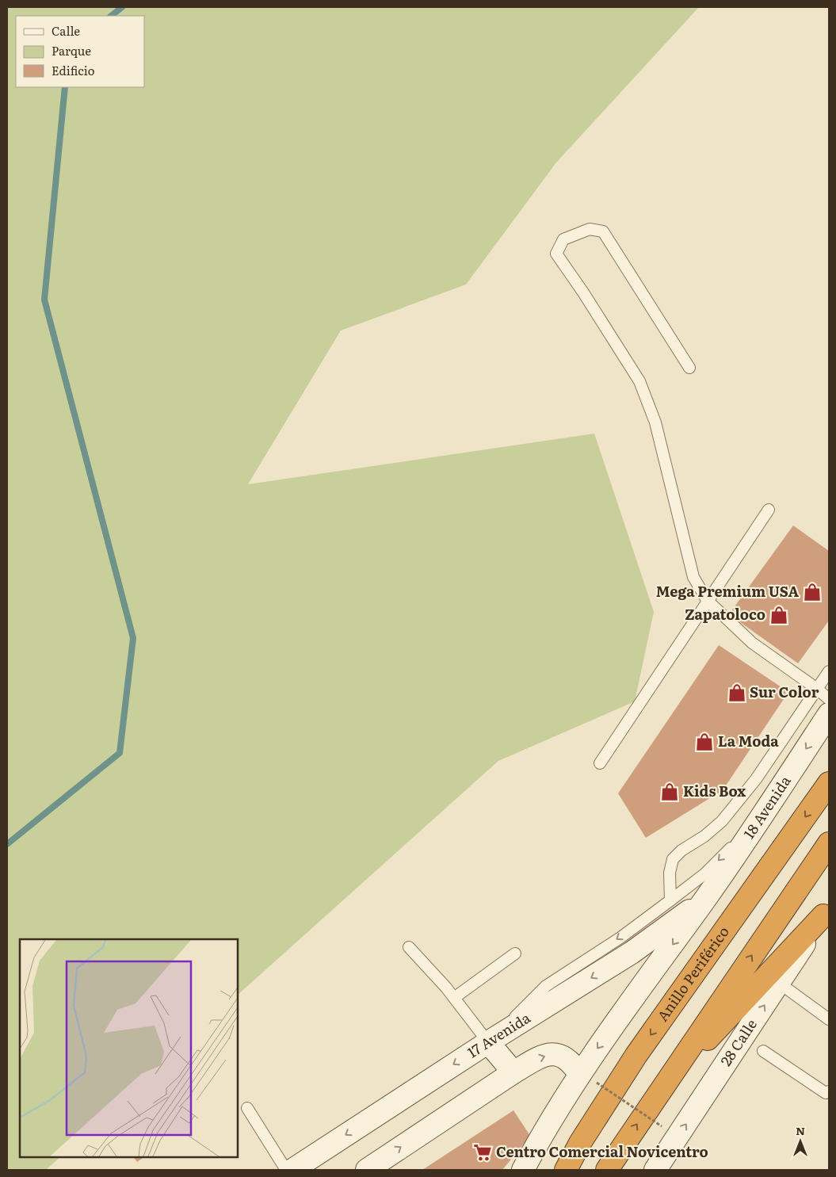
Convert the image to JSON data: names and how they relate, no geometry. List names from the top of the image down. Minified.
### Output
{"streets":{"highway":["Anillo Periférico"],"street":["18 Avenida","17 Avenida","28 Calle"]},"crossings":[["18 Avenida","17 Avenida"]],"one_way":["18 Avenida"],"places":{"shop":["Mega Premium USA","Zapatoloco","Sur Color","La Moda","Kids Box"],"supermarket":["Centro Comercial Novicentro"]},"legend":["Calle","Parque","Edificio"],"north":"top"}
